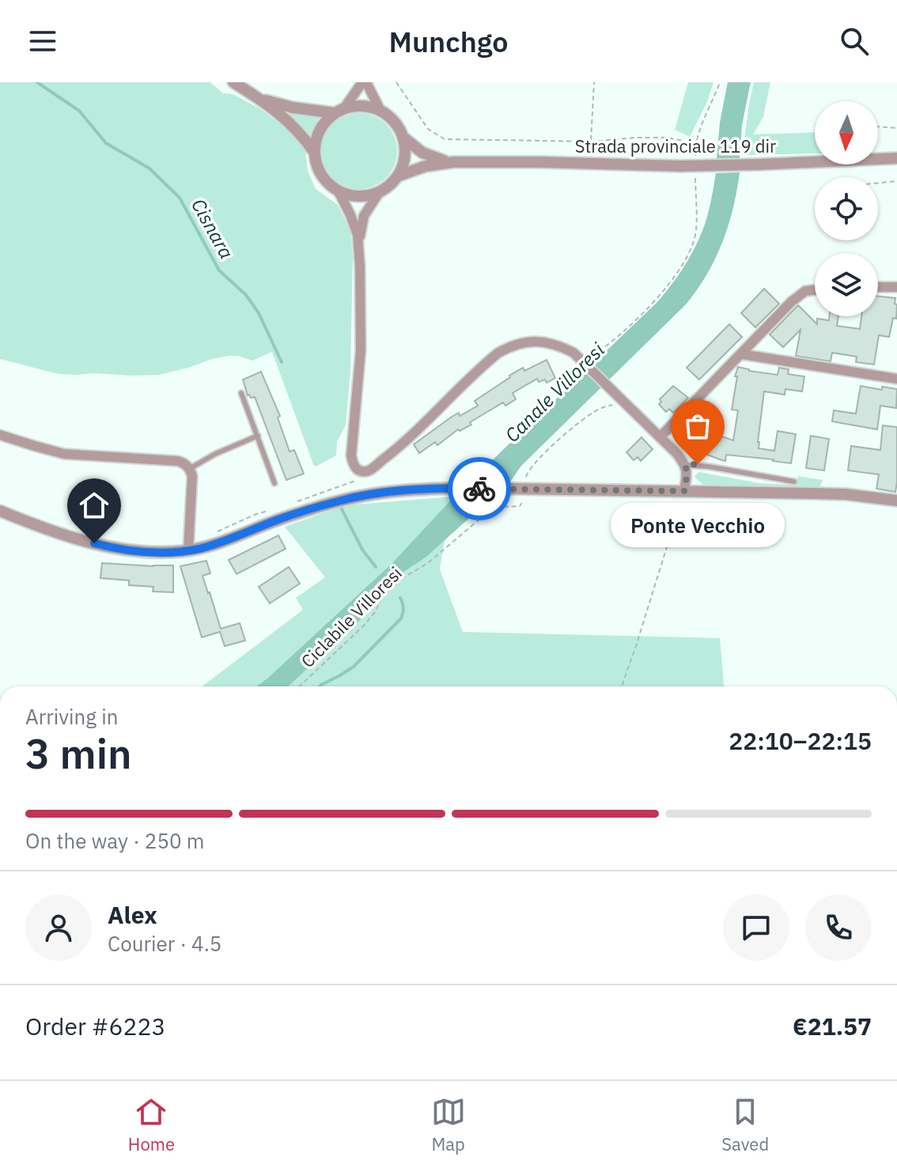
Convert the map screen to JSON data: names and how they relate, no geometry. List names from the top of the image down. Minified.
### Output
{"streets":{"street":["Strada provinciale 119 dir"],"path":["Ciclabile Villoresi"]},"water":["Cisnara","Canale Villoresi"],"places":["Ponte Vecchio"],"north":"bottom","page":{"header":"Munchgo","bubble":"Ponte Vecchio","heading":["3 min","Arriving in","22:10–22:15"],"panel":["Alex","Courier · 4.5","Order #6223","€21.57"],"bar":"On the way · 250 m","tabs":["Home","Map","Saved"]}}
